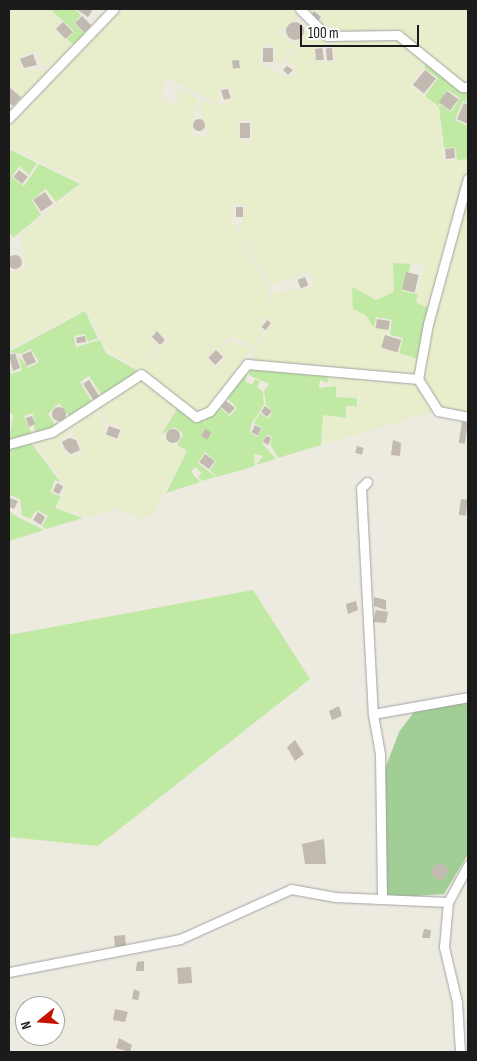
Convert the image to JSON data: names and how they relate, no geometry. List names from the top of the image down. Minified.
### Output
{"scale_bar":"100 m","north":"left"}
